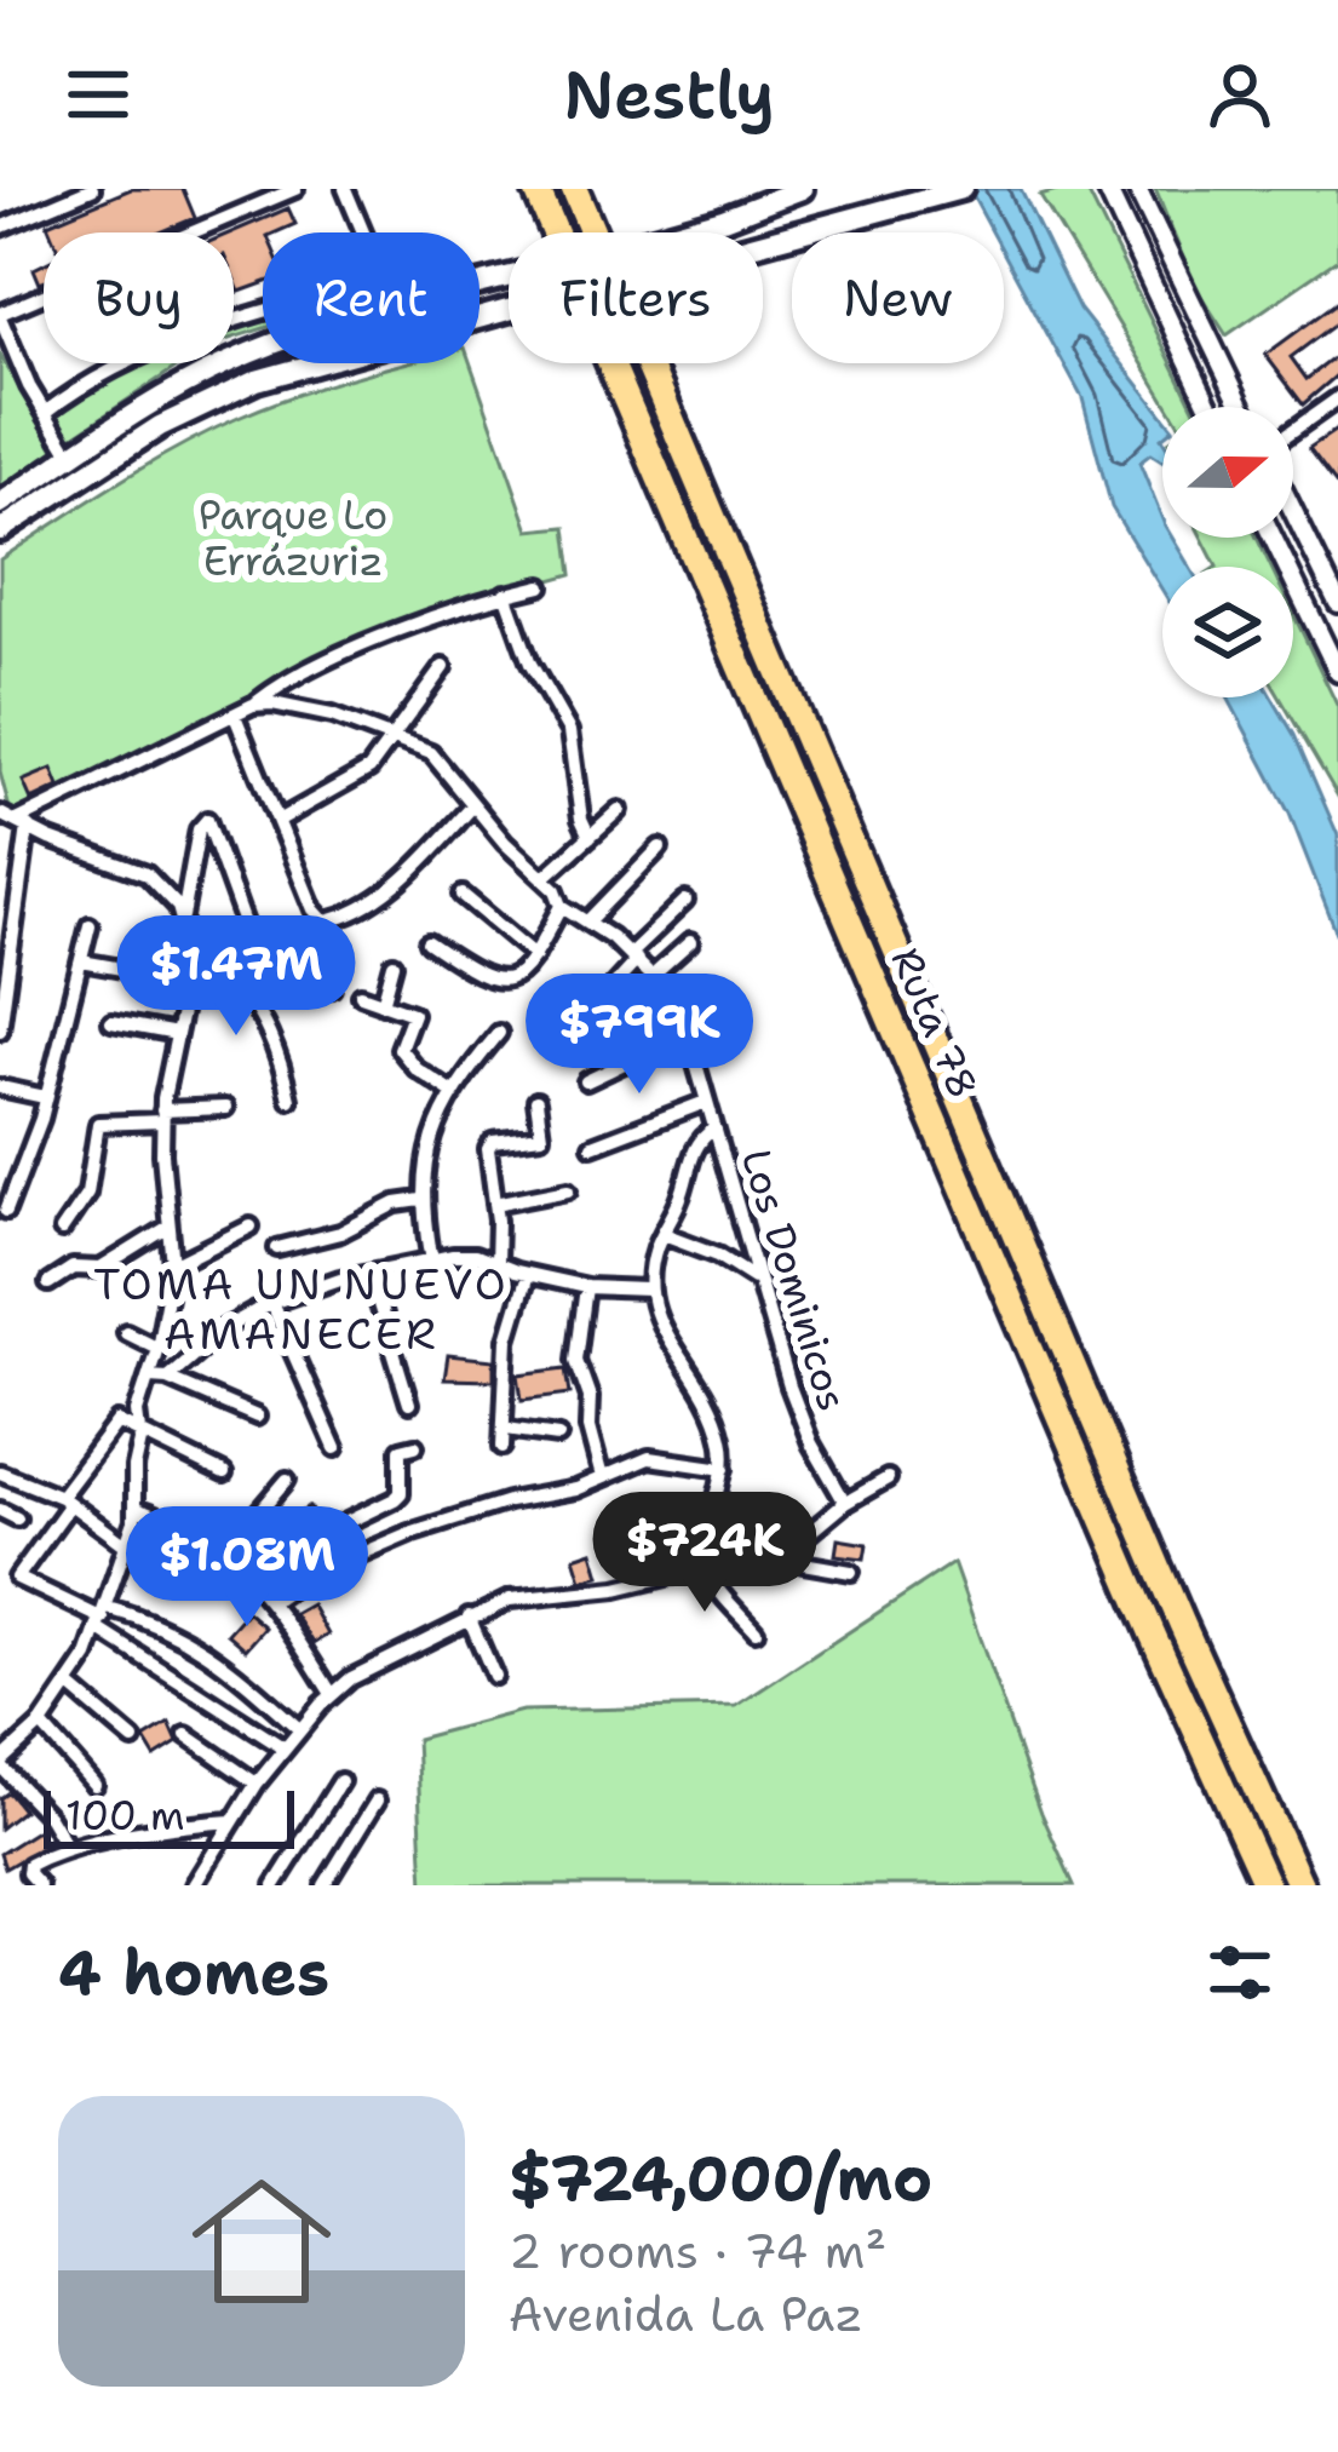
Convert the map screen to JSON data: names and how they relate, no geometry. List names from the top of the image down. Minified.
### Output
{"streets":{"highway":["Ruta 78"],"street":["Los Dominicos"]},"districts":["TOMA UN NUEVO AMANECER"],"parks":["Parque Lo Errázuriz"],"scale_bar":"100 m","north":"right","page":{"header":"Nestly","chip":["Buy","Rent","Filters","New"],"price":["$1.47M","$799K","$724K","$1.08M"],"scale":"100 m","heading":"4 homes","list":[{"name":"$724,000/mo","note":"2 rooms · 74 m² · Avenida La Paz"}]}}
